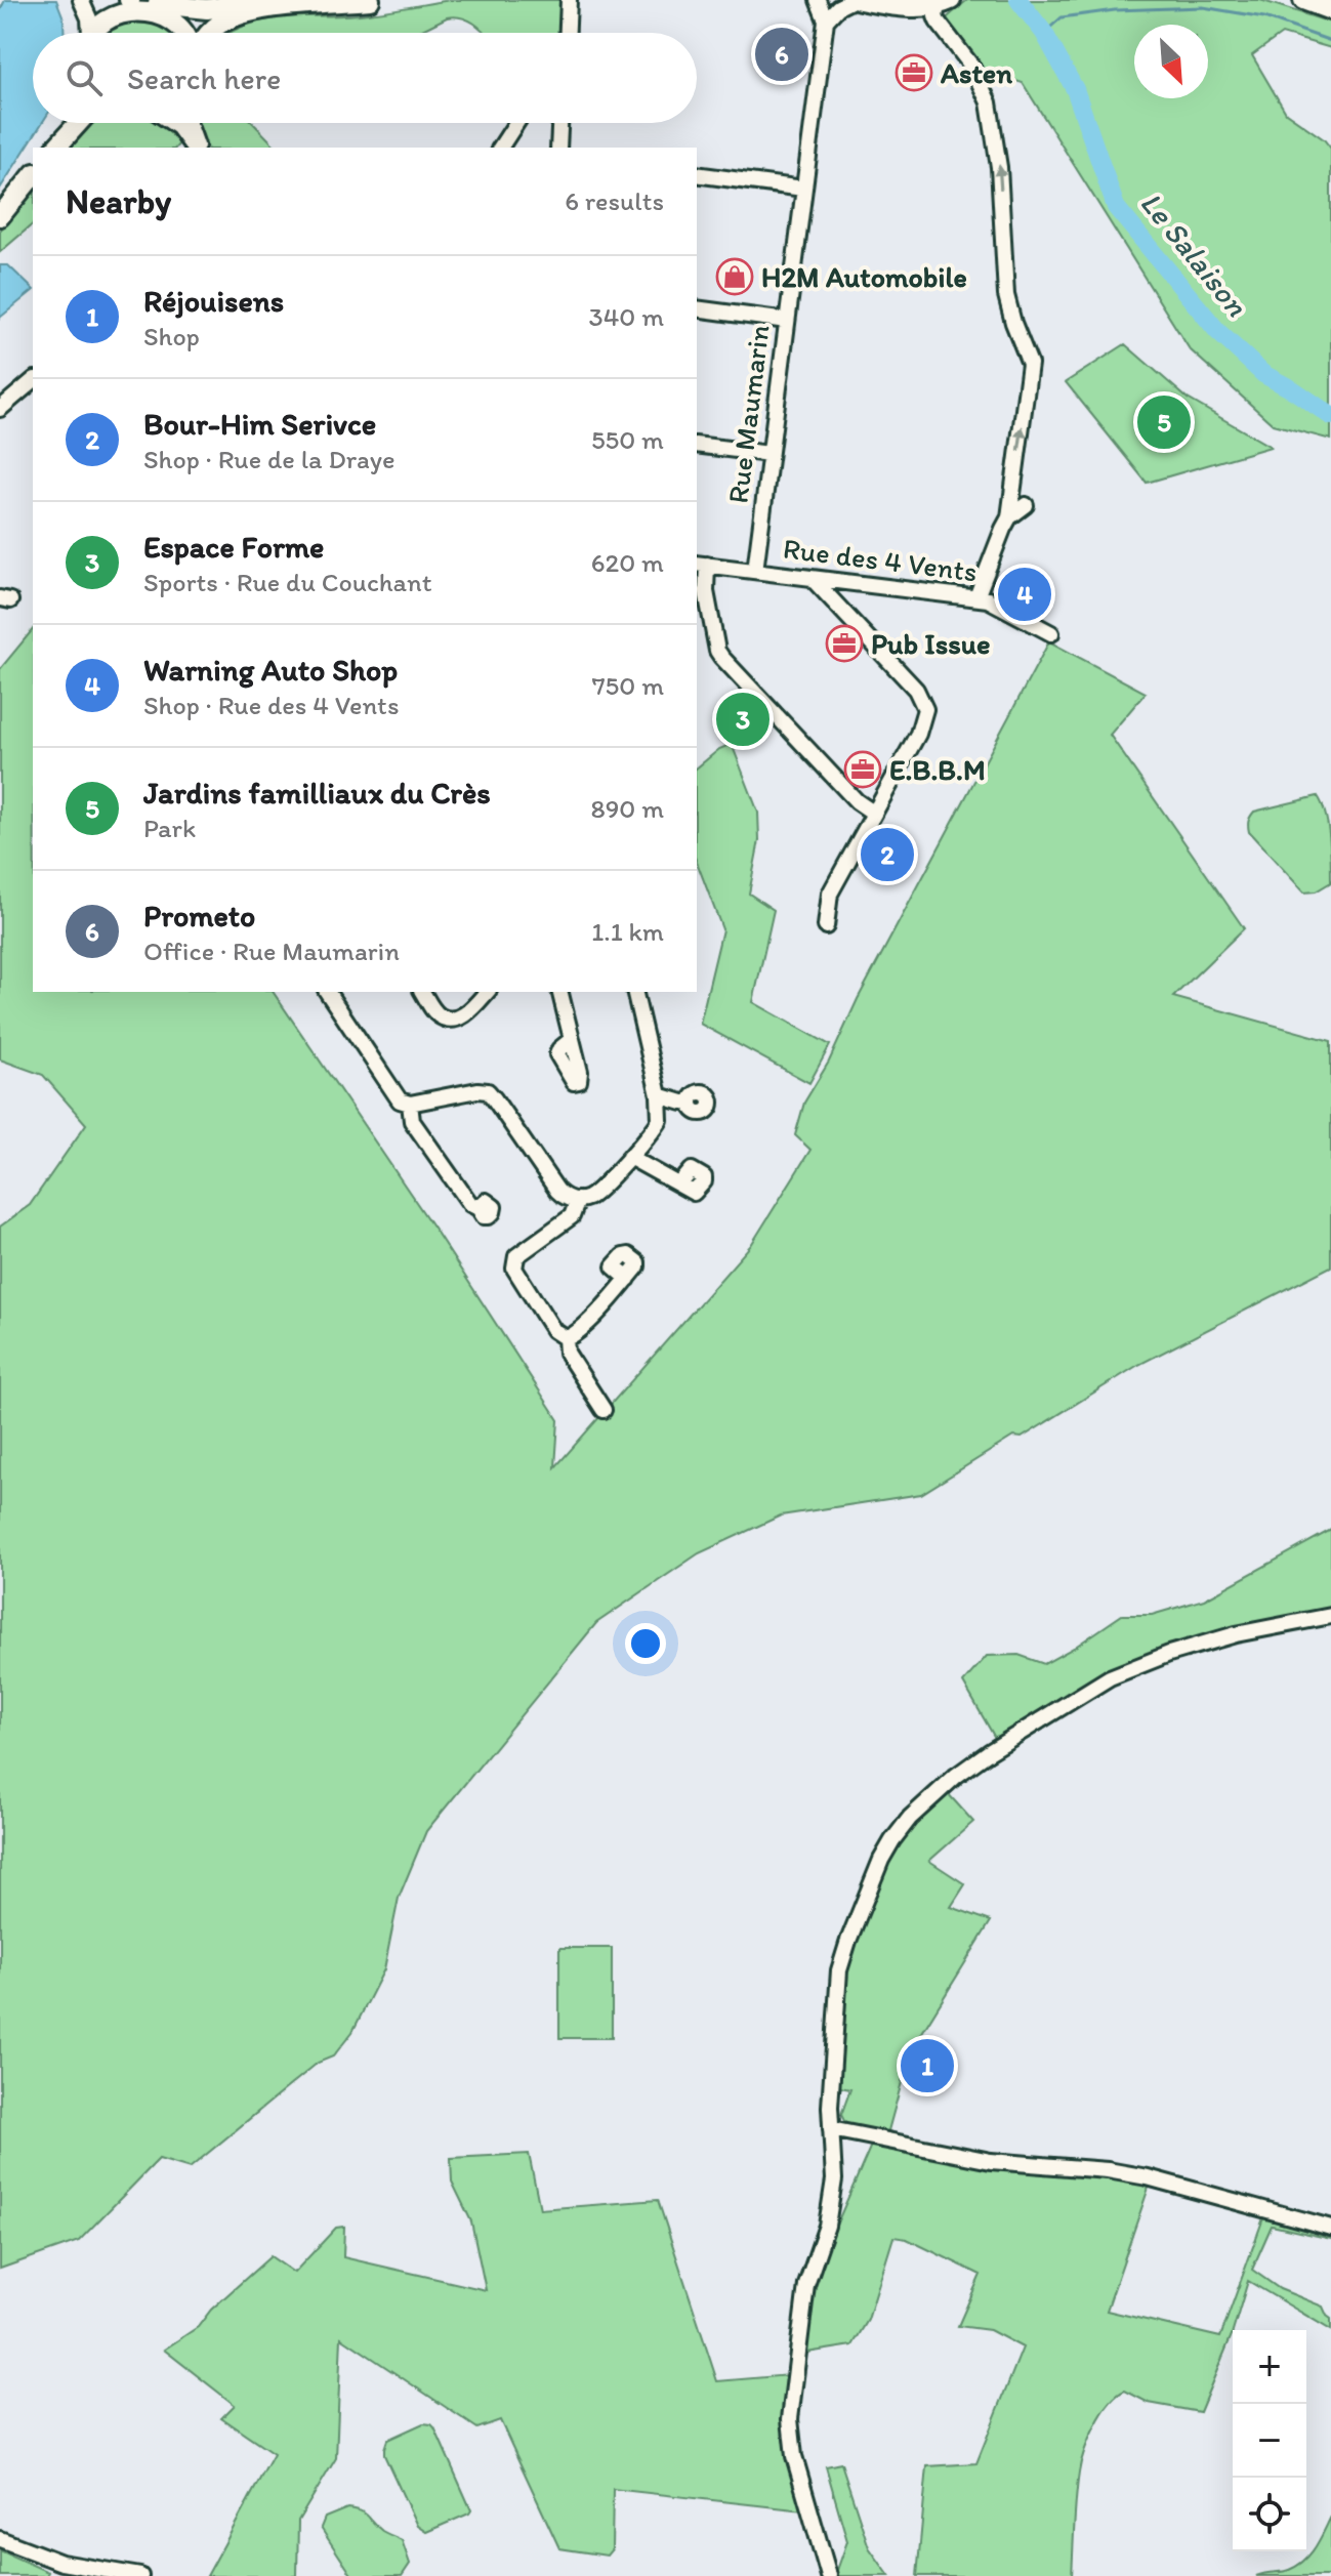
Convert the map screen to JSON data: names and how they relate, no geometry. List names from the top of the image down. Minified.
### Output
{"streets":{"street":["Rue Maumarin","Rue des 4 Vents"]},"crossings":[["Rue Maumarin","Rue des 4 Vents"]],"water":["Le Salaison"],"places":{"office":["Asten","Pub Issue","E.B.B.M"],"shop":["H2M Automobile"]},"north":"bottom right","page":{"pins":["6","5","4","3","2","1"],"search":"Search here","heading":["Nearby","6 results"],"list":[{"mark":"1","name":"Réjouisens","note":"Shop","value":"340 m"},{"mark":"2","name":"Bour-Him Serivce","note":"Shop · Rue de la Draye","value":"550 m"},{"mark":"3","name":"Espace Forme","note":"Sports · Rue du Couchant","value":"620 m"},{"mark":"4","name":"Warning Auto Shop","note":"Shop · Rue des 4 Vents","value":"750 m"},{"mark":"5","name":"Jardins familliaux du Crès","note":"Park","value":"890 m"},{"mark":"6","name":"Prometo","note":"Office · Rue Maumarin","value":"1.1 km"}],"map_buttons":["+","−"]}}
